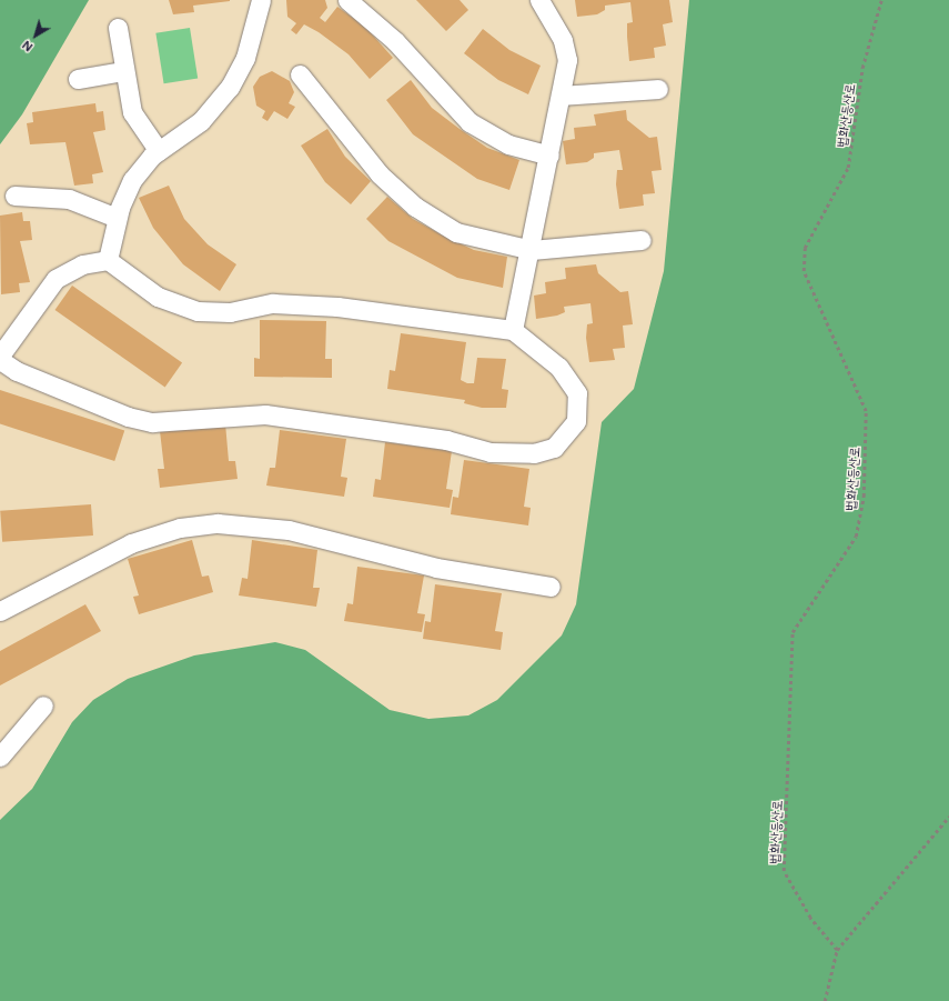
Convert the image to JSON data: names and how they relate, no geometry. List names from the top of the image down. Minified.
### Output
{"streets":{"path":["법화산등산로"]},"north":"bottom left"}
